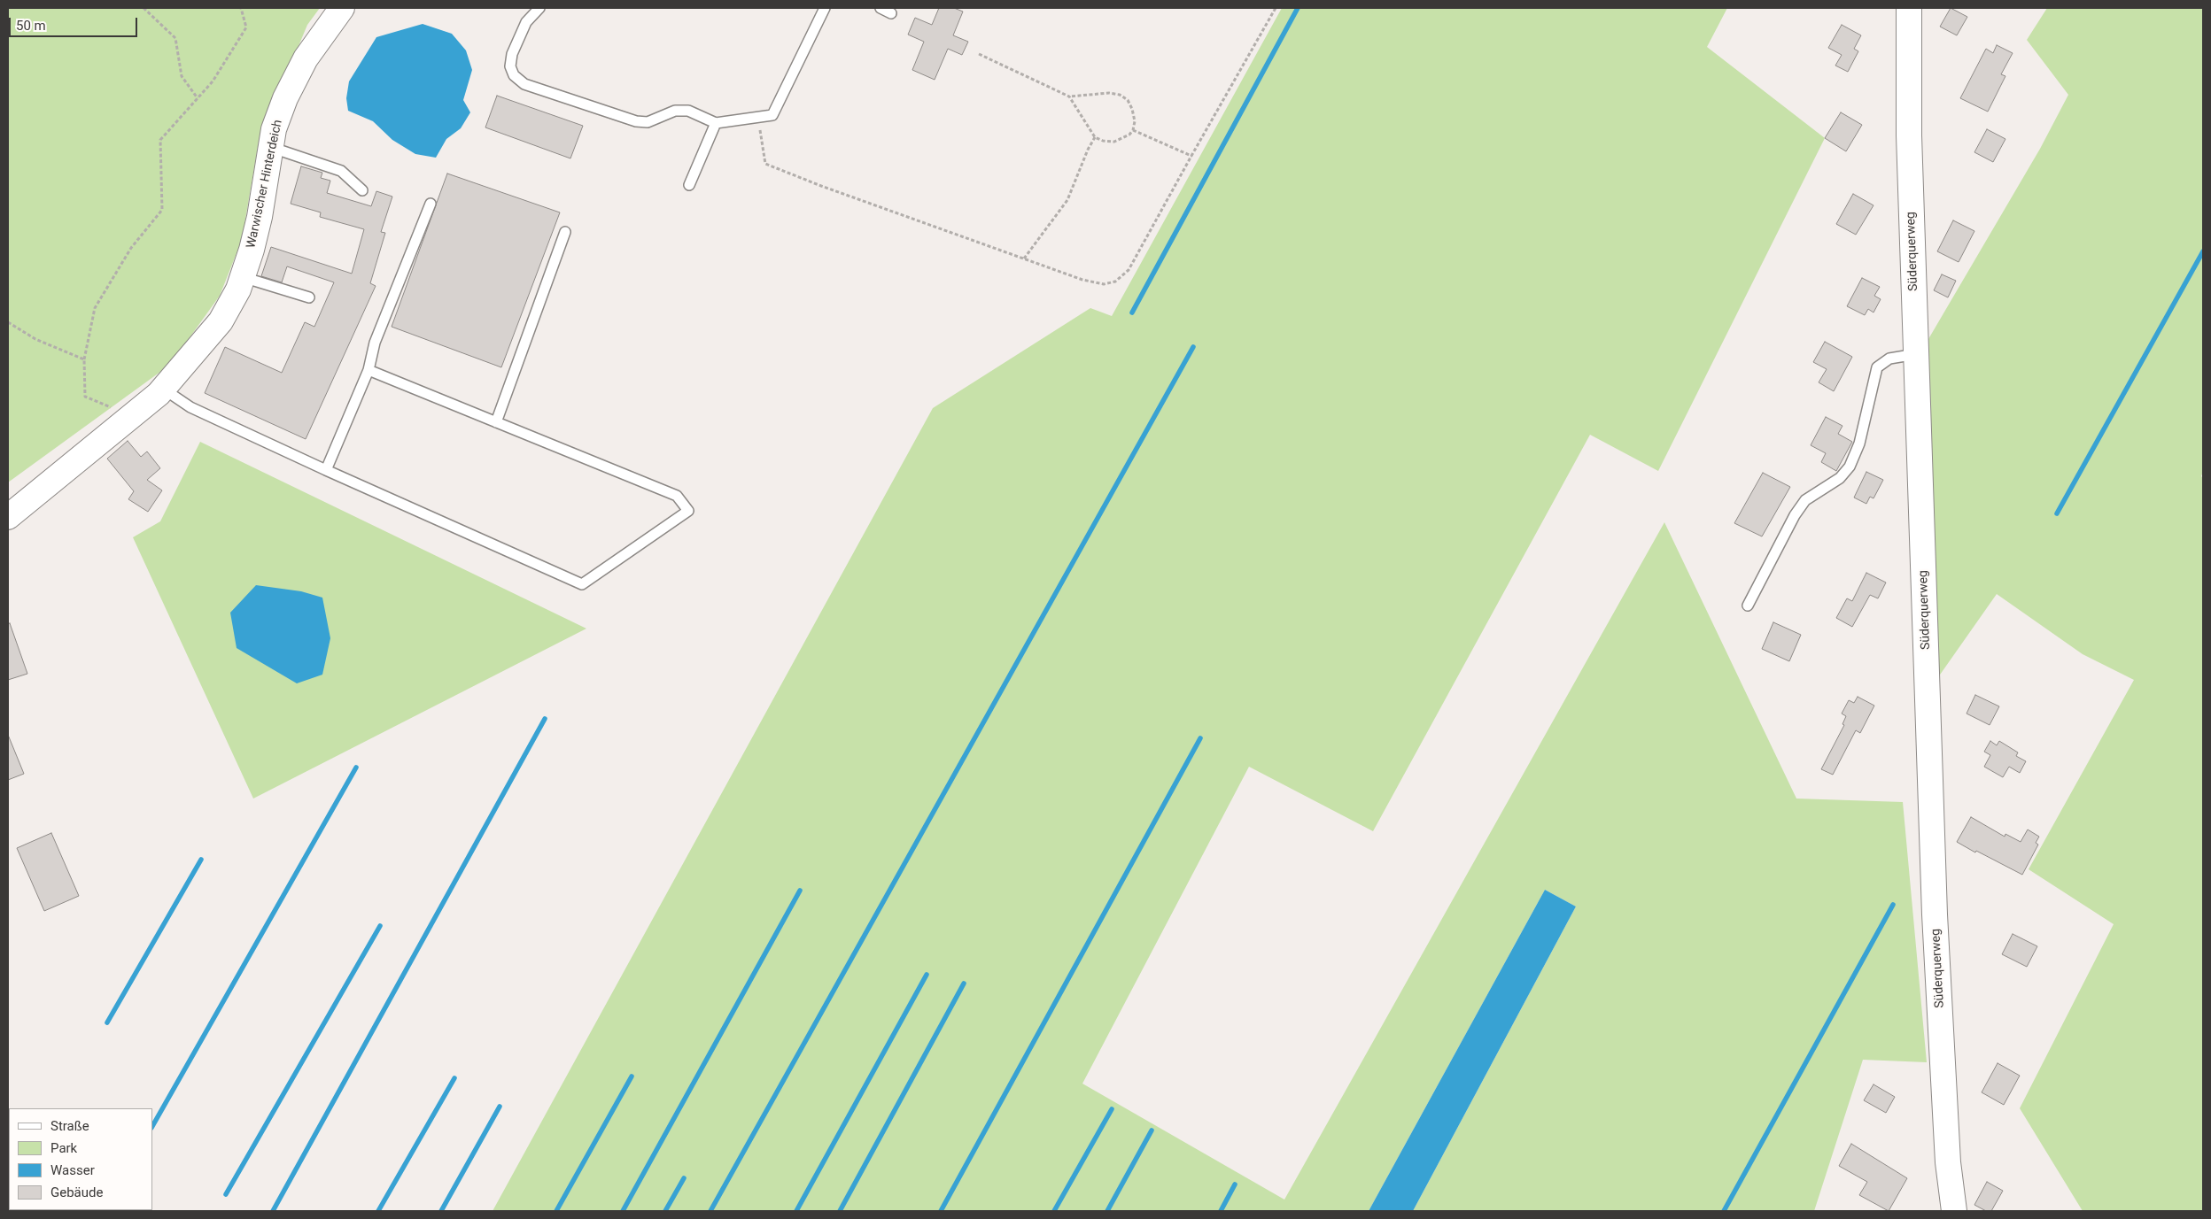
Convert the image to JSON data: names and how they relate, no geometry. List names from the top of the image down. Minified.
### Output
{"streets":{"street":["Warwischer Hinterdeich","Süderquerweg"]},"legend":["Straße","Park","Wasser","Gebäude"],"scale_bar":"50 m"}
